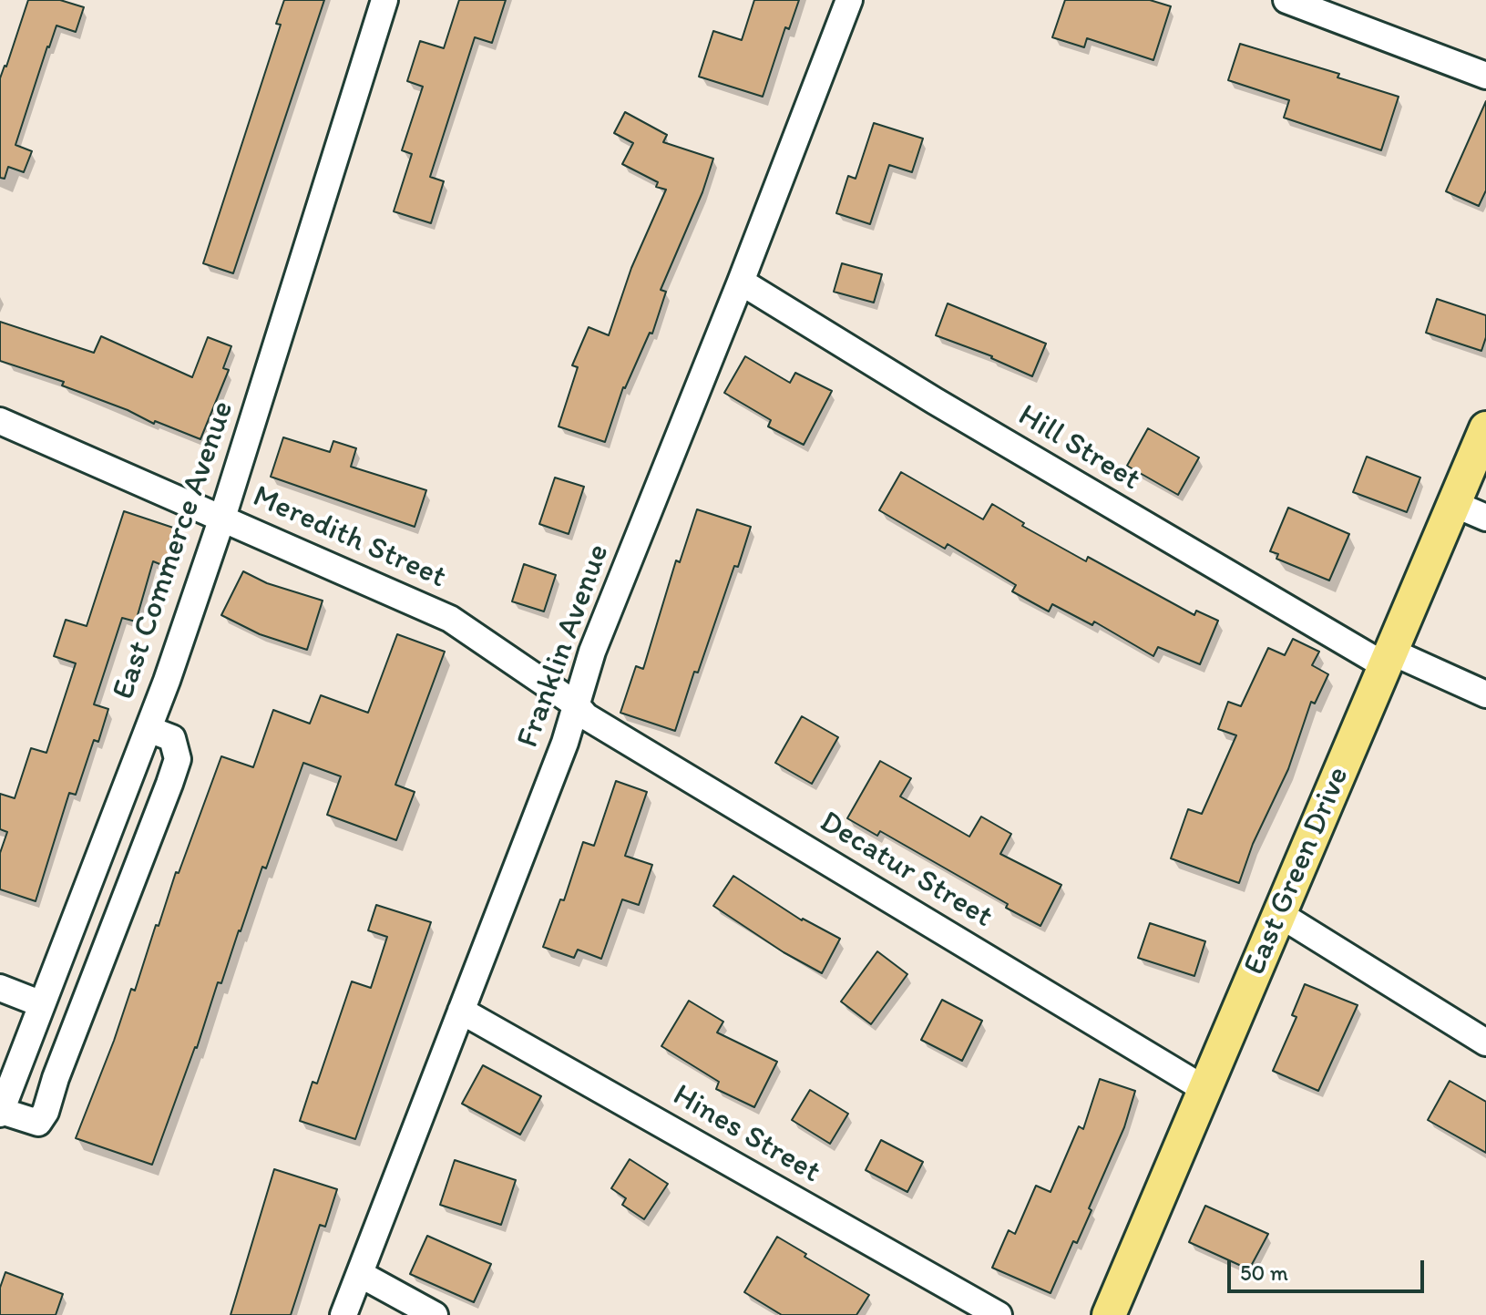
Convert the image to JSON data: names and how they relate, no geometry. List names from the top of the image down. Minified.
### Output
{"streets":{"main road":["East Green Drive"],"street":["Hill Street","Meredith Street","East Commerce Avenue","Franklin Avenue","Decatur Street","Hines Street"]},"crossings":[["Hill Street","Franklin Avenue"],["Hill Street","East Green Drive"],["Meredith Street","East Commerce Avenue"],["Meredith Street","Franklin Avenue"],["Meredith Street","Decatur Street"],["Franklin Avenue","Decatur Street"],["Franklin Avenue","Hines Street"],["Decatur Street","East Green Drive"]],"scale_bar":"50 m"}
